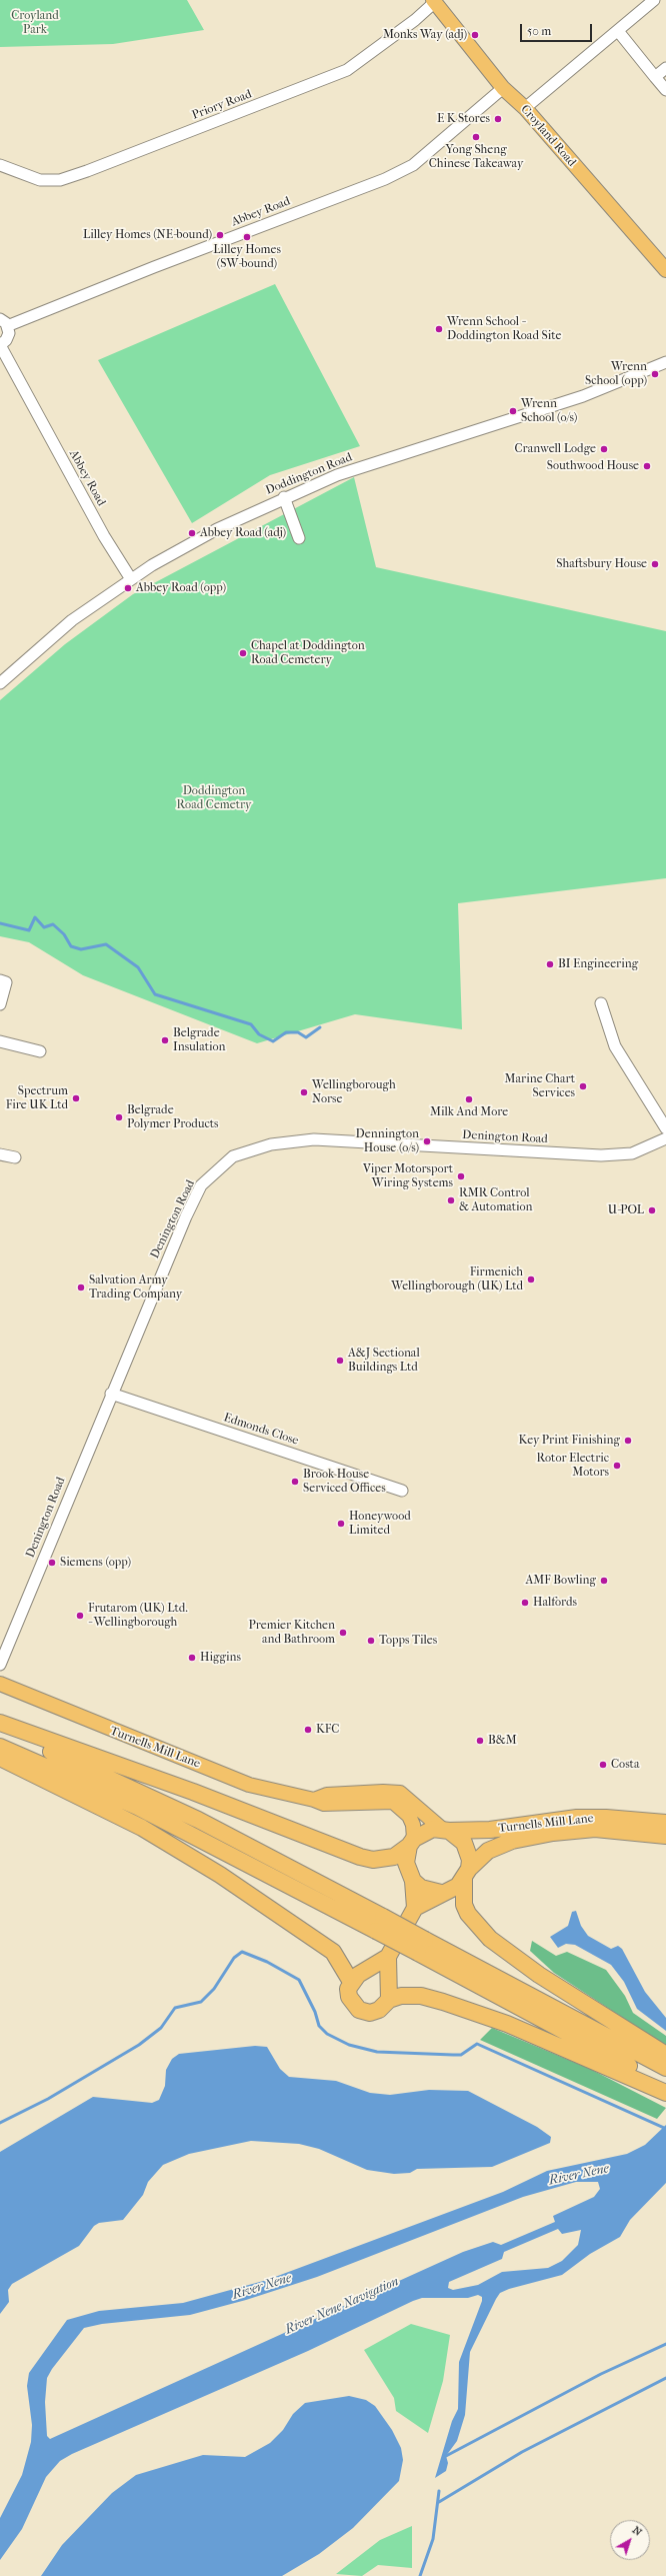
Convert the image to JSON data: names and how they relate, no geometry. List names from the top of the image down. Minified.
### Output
{"streets":{"highway":["Turnells Mill Lane"],"main road":["Croyland Road"],"street":["Priory Road","Abbey Road","Doddington Road","Denington Road","Edmonds Close"]},"crossings":[["Priory Road","Croyland Road"],["Croyland Road","Abbey Road"],["Abbey Road","Doddington Road"],["Denington Road","Edmonds Close"]],"water":["River Nene","River Nene Navigation"],"parks":["Croyland Park","Doddington Road Cemetry"],"places":["Monks Way (adj)","E K Stores","Yong Sheng Chinese Takeaway","Lilley Homes (NE-bound)","Lilley Homes (SW-bound)","Wrenn School - Doddington Road Site","Wrenn School (opp)","Wrenn School (o/s)","Cranwell Lodge","Southwood House","Abbey Road (adj)","Shaftsbury House","Abbey Road (opp)","Chapel at Doddington Road Cemetery","BI Engineering","Belgrade Insulation","Marine Chart Services","Wellingborough Norse","Spectrum Fire UK Ltd","Milk And More","Belgrade Polymer Products","Dennington House (o/s)","Viper Motorsport Wiring Systems","RMR Control & Automation","U-POL","Firmenich Wellingborough (UK) Ltd","Salvation Army Trading Company","A&J Sectional Buildings Ltd","Key Print Finishing","Rotor Electric Motors","Brook House Serviced Offices","Honeywood Limited","Siemens (opp)","AMF Bowling","Halfords","Frutarom (UK) Ltd. - Wellingborough","Premier Kitchen and Bathroom","Topps Tiles","Higgins","KFC","B&M","Costa"],"scale_bar":"50 m","north":"top right"}
